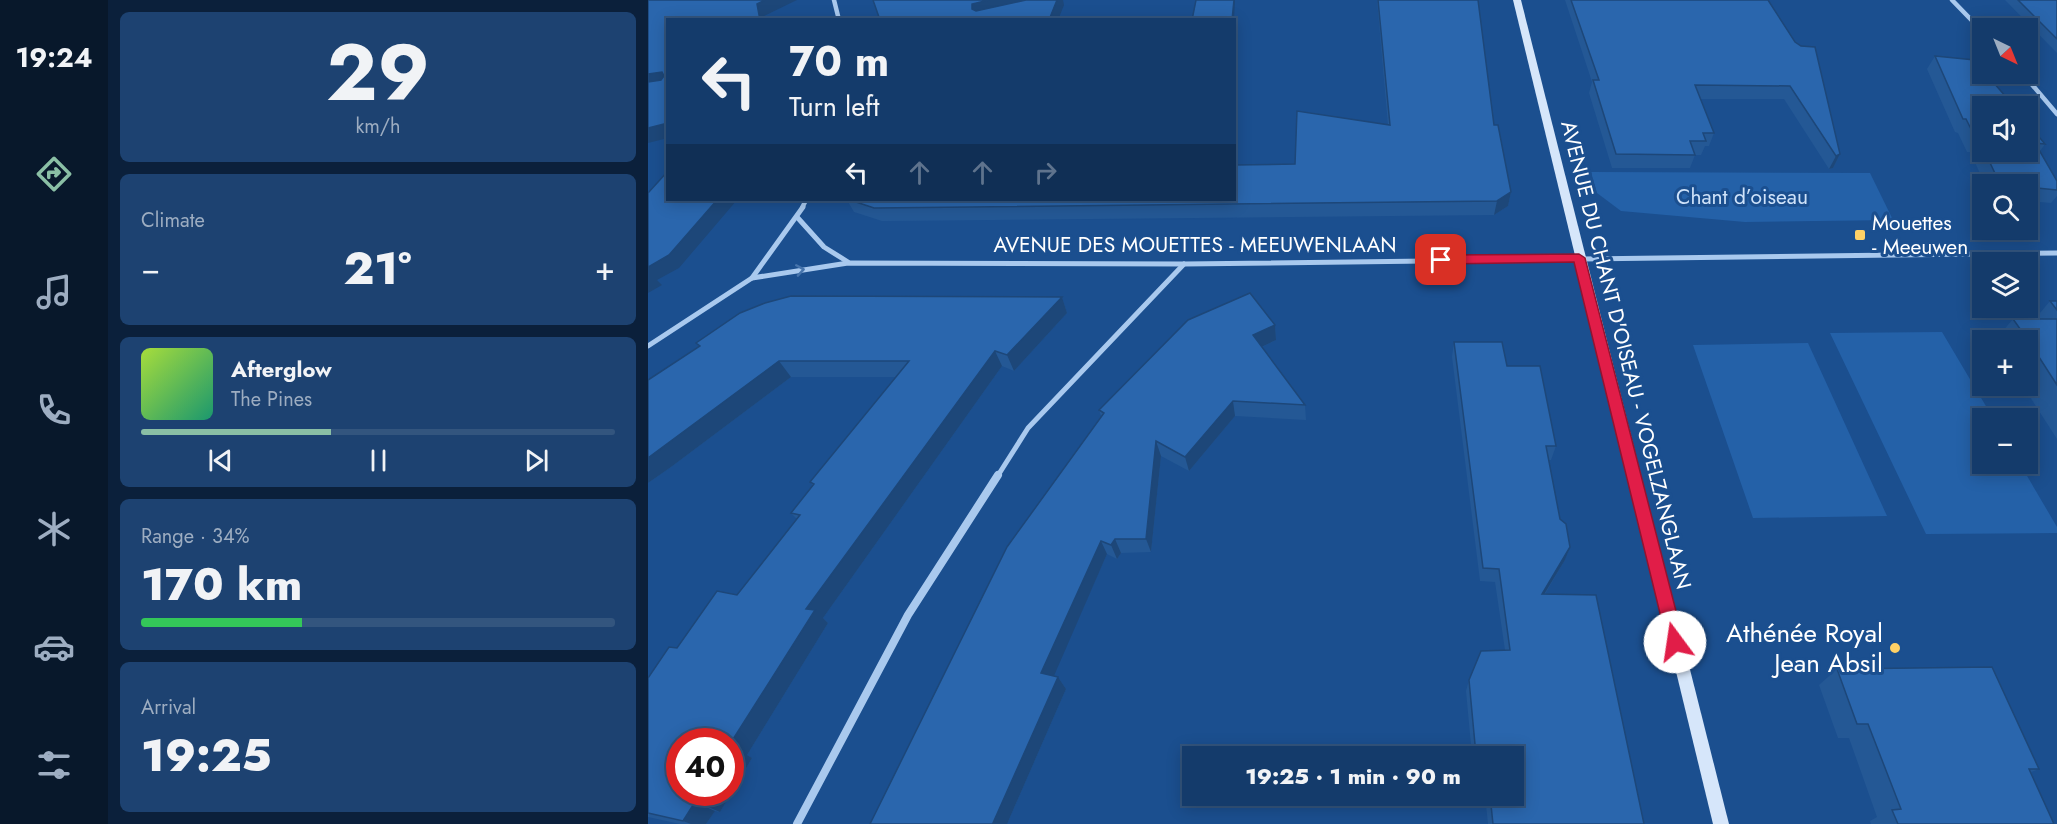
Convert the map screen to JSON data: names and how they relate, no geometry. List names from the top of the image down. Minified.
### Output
{"streets":{"street":["AVENUE DES MOUETTES - MEEUWENLAAN","AVENUE DU CHANT D'OISEAU - VOGELZANGLAAN"]},"crossings":[["AVENUE DES MOUETTES - MEEUWENLAAN","AVENUE DU CHANT D'OISEAU - VOGELZANGLAAN"]],"parks":["Chant d’oiseau"],"places":{"transit":["Mouettes - Meeuwen"],"other":["Athénée Royal Jean Absil"]},"north":"bottom right","page":{"tabs":"19:24","tile":[["29","km/h"],"Climate",["Range · 34%","170 km"],["Arrival","19:25"]],"map_buttons":["+","−"],"turn":["70 m","Turn left"],"heat":["−","21°","+"],"song":["Afterglow","The Pines"],"limit":"40","trip":"19:25 · 1 min · 90 m"}}
